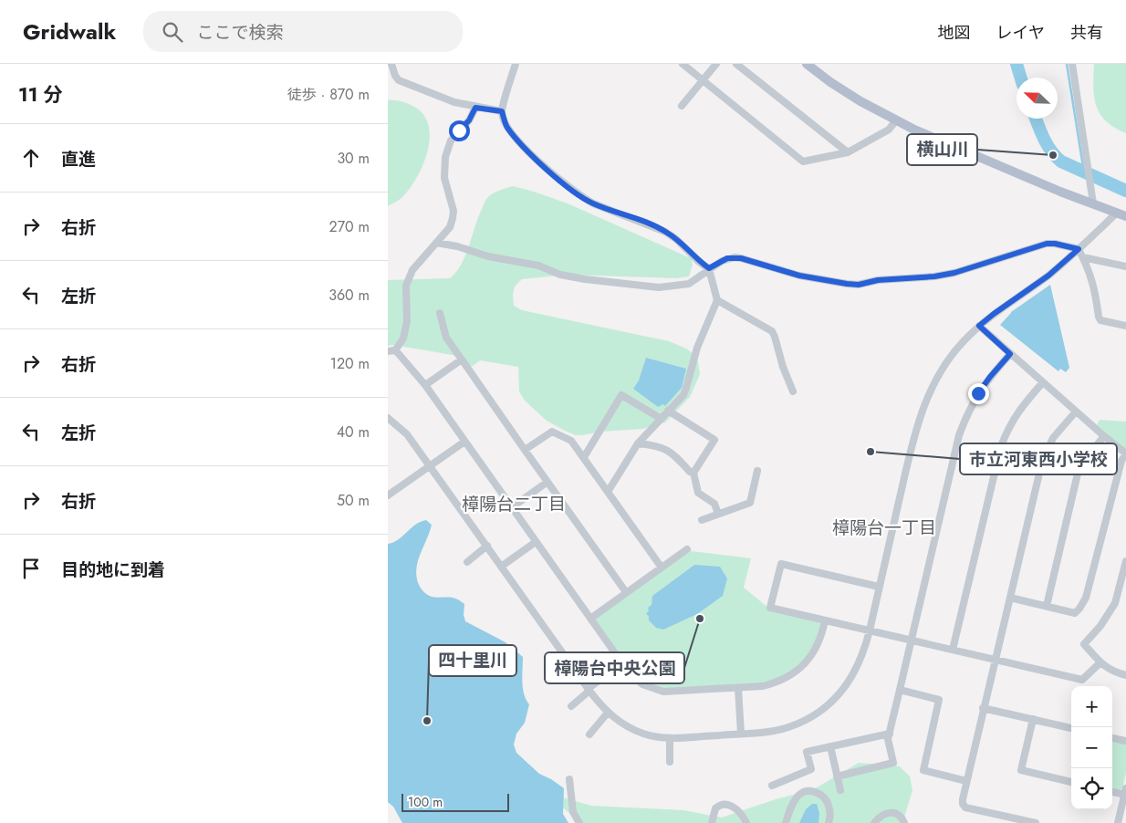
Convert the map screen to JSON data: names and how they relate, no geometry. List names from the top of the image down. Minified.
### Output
{"districts":["樟陽台二丁目","樟陽台一丁目"],"places":["横山川","市立河東西小学校","樟陽台中央公園","四十里川"],"scale_bar":"100 m","north":"top left","page":{"header":"Gridwalk","search":"ここで検索","nav":["地図","レイヤ","共有"],"heading":["11 分","徒歩 · 870 m"],"list":[["直進","30 m"],["右折","270 m"],["左折","360 m"],["右折","120 m"],["左折","40 m"],["右折","50 m"],"目的地に到着"],"map_buttons":["+","−"],"scale":"100 m"}}
